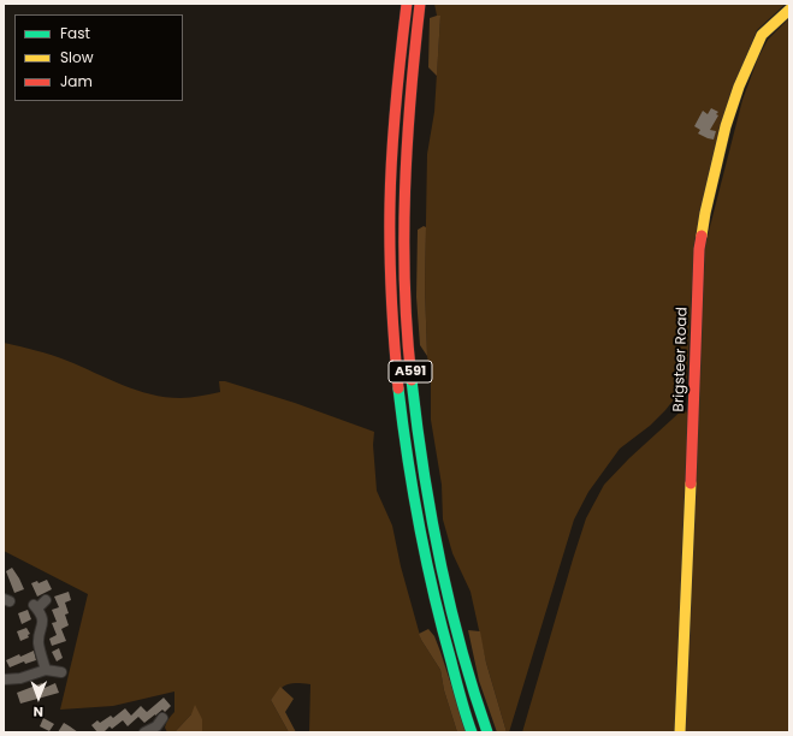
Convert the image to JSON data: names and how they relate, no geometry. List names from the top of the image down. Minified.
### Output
{"streets":{"main road":["Brigsteer Road","A591"]},"legend":["Fast","Slow","Jam"],"north":"bottom"}
